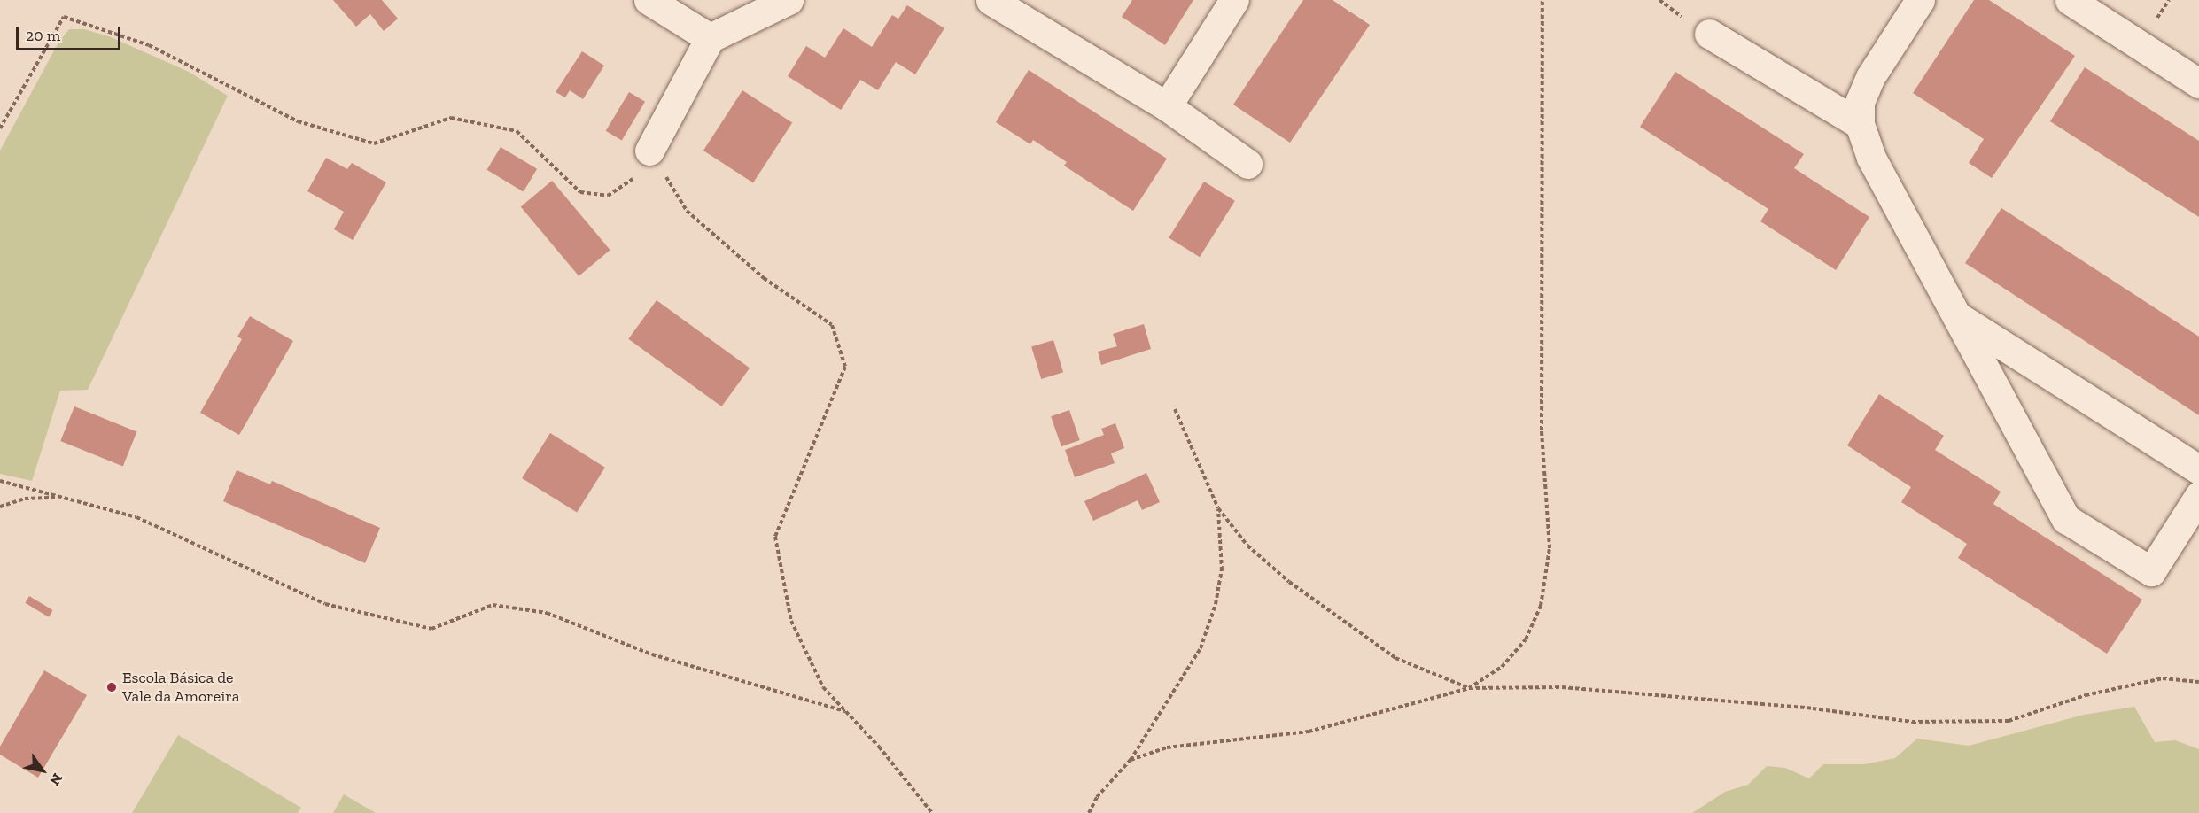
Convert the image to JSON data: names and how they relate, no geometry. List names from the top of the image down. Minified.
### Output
{"places":["Escola Básica de Vale da Amoreira"],"scale_bar":"20 m","north":"bottom right"}
